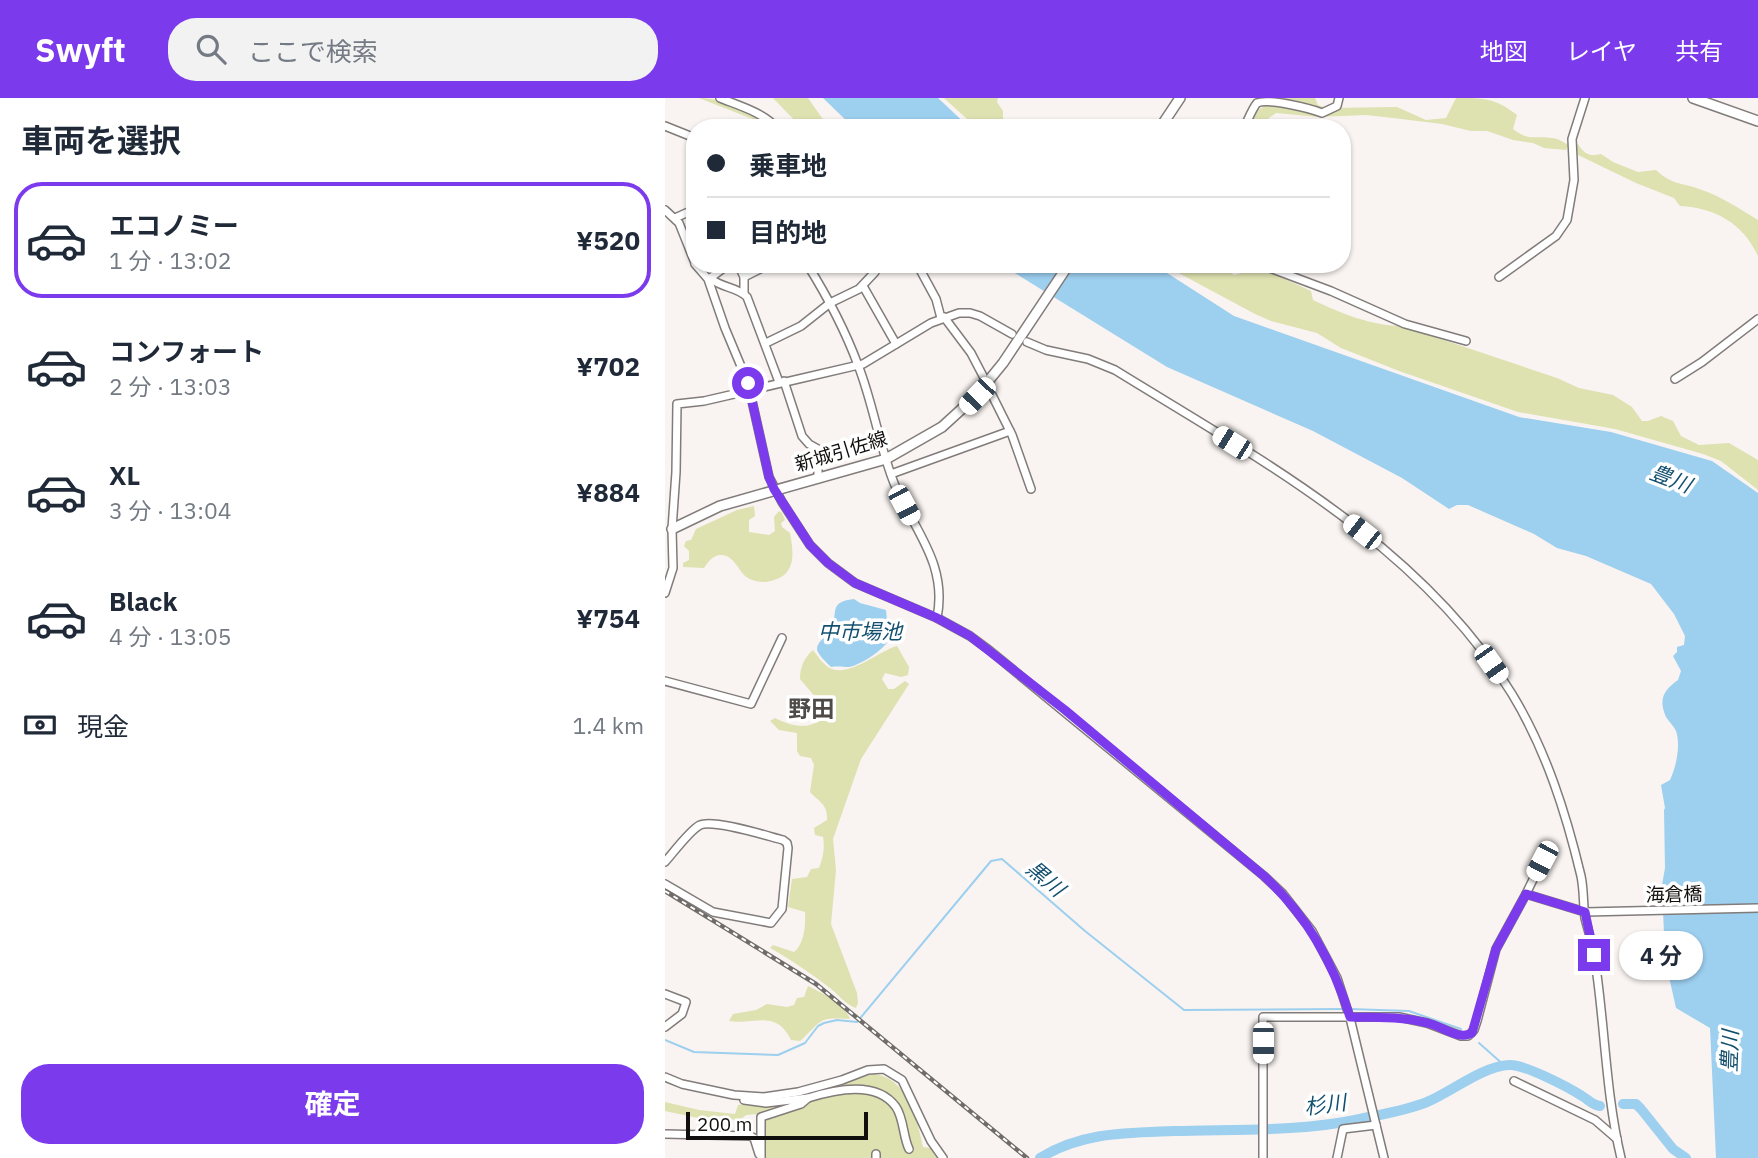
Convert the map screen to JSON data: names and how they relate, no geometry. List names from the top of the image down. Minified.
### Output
{"streets":{"main road":["新城引佐線"],"street":["海倉橋"]},"districts":["野田"],"water":["豊川","中市場池","黒川","杉川"],"scale_bar":"200 m","page":{"header":"Swyft","search":"ここで検索","nav":["地図","レイヤ","共有"],"heading":"車両を選択","banner":["乗車地","目的地"],"list":[{"name":"エコノミー","note":"1 分 · 13:02","value":"¥520"},{"name":"コンフォート","note":"2 分 · 13:03","value":"¥702"},{"name":"XL","note":"3 分 · 13:04","value":"¥884"},{"name":"Black","note":"4 分 · 13:05","value":"¥754"}],"pay":["現金","1.4 km"],"bubble":"4 分","buttons":"確定","scale":"200 m"}}
